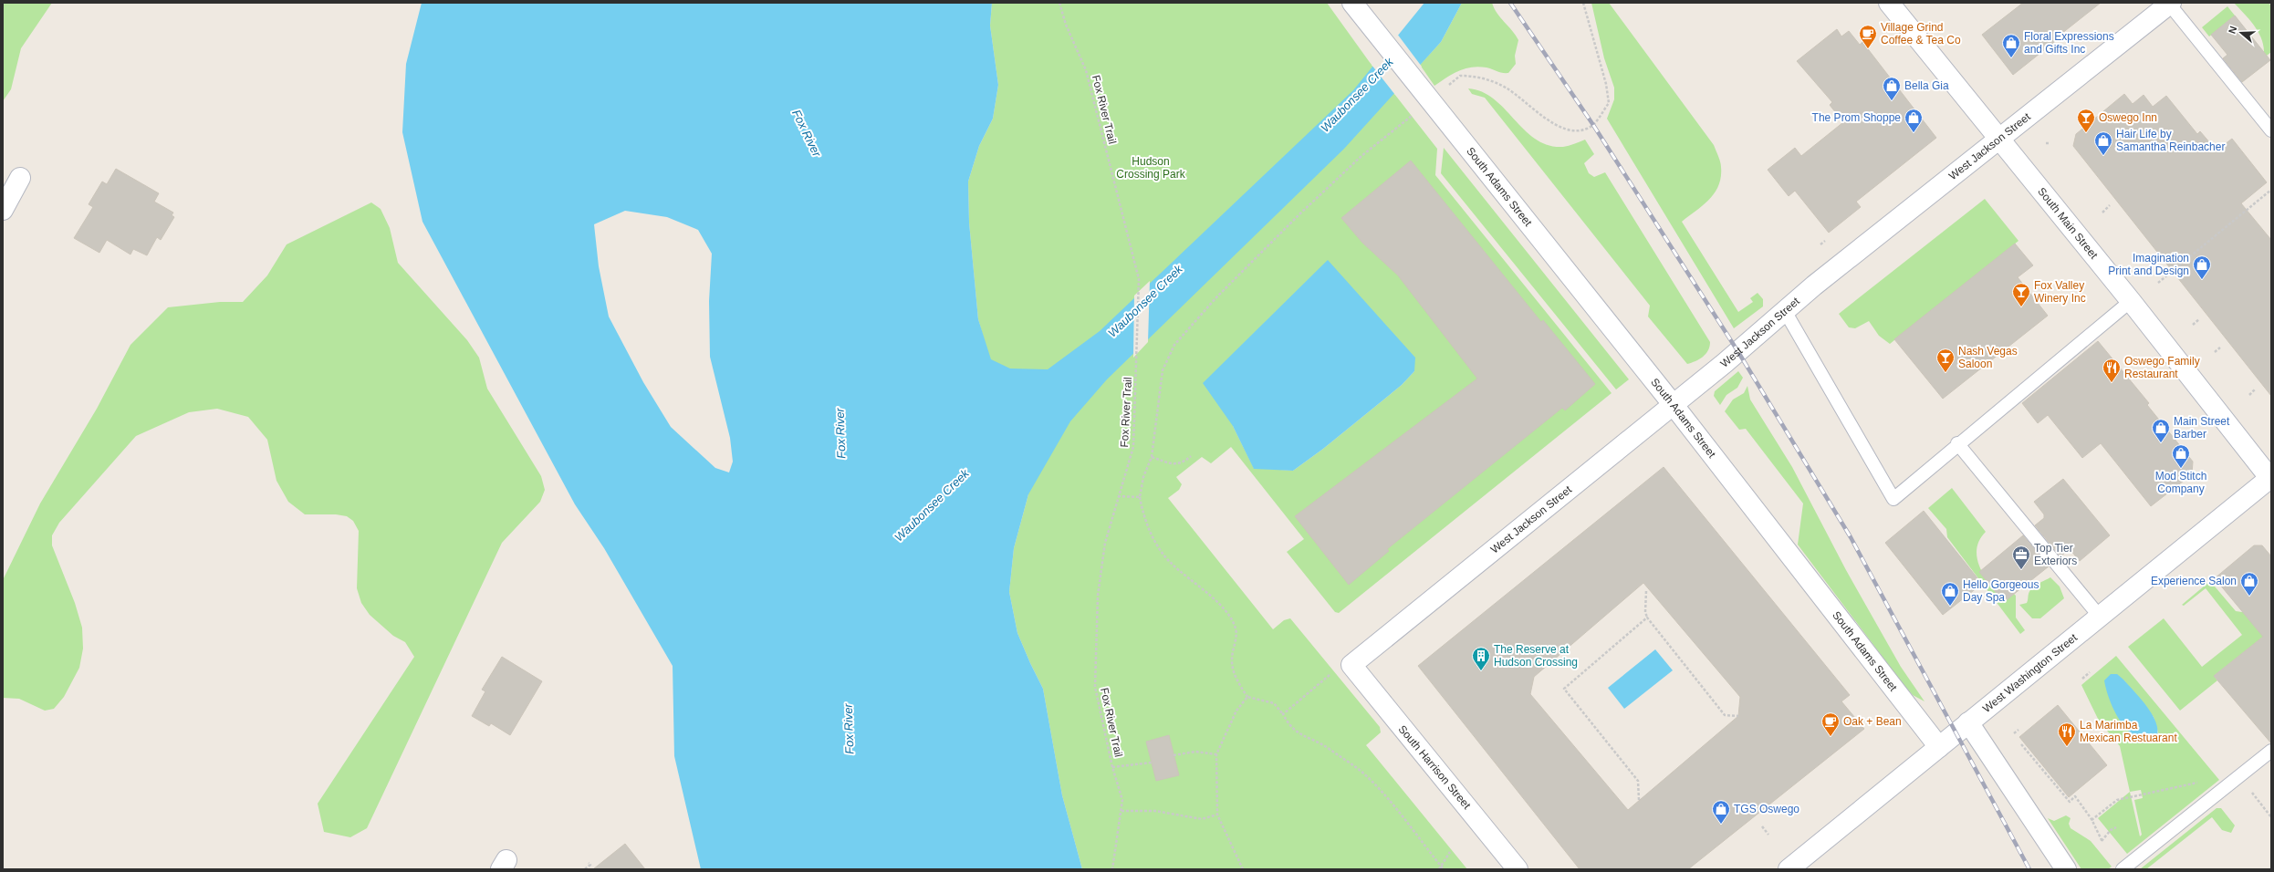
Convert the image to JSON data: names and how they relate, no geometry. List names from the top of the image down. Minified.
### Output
{"streets":{"street":["West Jackson Street","South Adams Street","South Main Street","West Washington Street","South Harrison Street"],"path":["Fox River Trail"]},"crossings":[["West Jackson Street","South Adams Street"],["West Jackson Street","South Main Street"],["West Jackson Street","South Harrison Street"],["South Adams Street","West Washington Street"],["South Main Street","West Washington Street"]],"water":["Waubonsee Creek","Fox River"],"parks":["Hudson Crossing Park"],"places":{"cafe":["Village Grind Coffee & Tea Co","Oak + Bean"],"shop":["Floral Expressions and Gifts Inc","Bella Gia","The Prom Shoppe","Hair Life by Samantha Reinbacher","Imagination Print and Design","Main Street Barber","Mod Stitch Company","Experience Salon","Hello Gorgeous Day Spa","TGS Oswego"],"bar":["Oswego Inn","Fox Valley Winery Inc","Nash Vegas Saloon"],"restaurant":["Oswego Family Restaurant","La Marimba Mexican Restuarant"],"office":["Top Tier Exteriors"],"building":["The Reserve at Hudson Crossing"]},"north":"left"}
